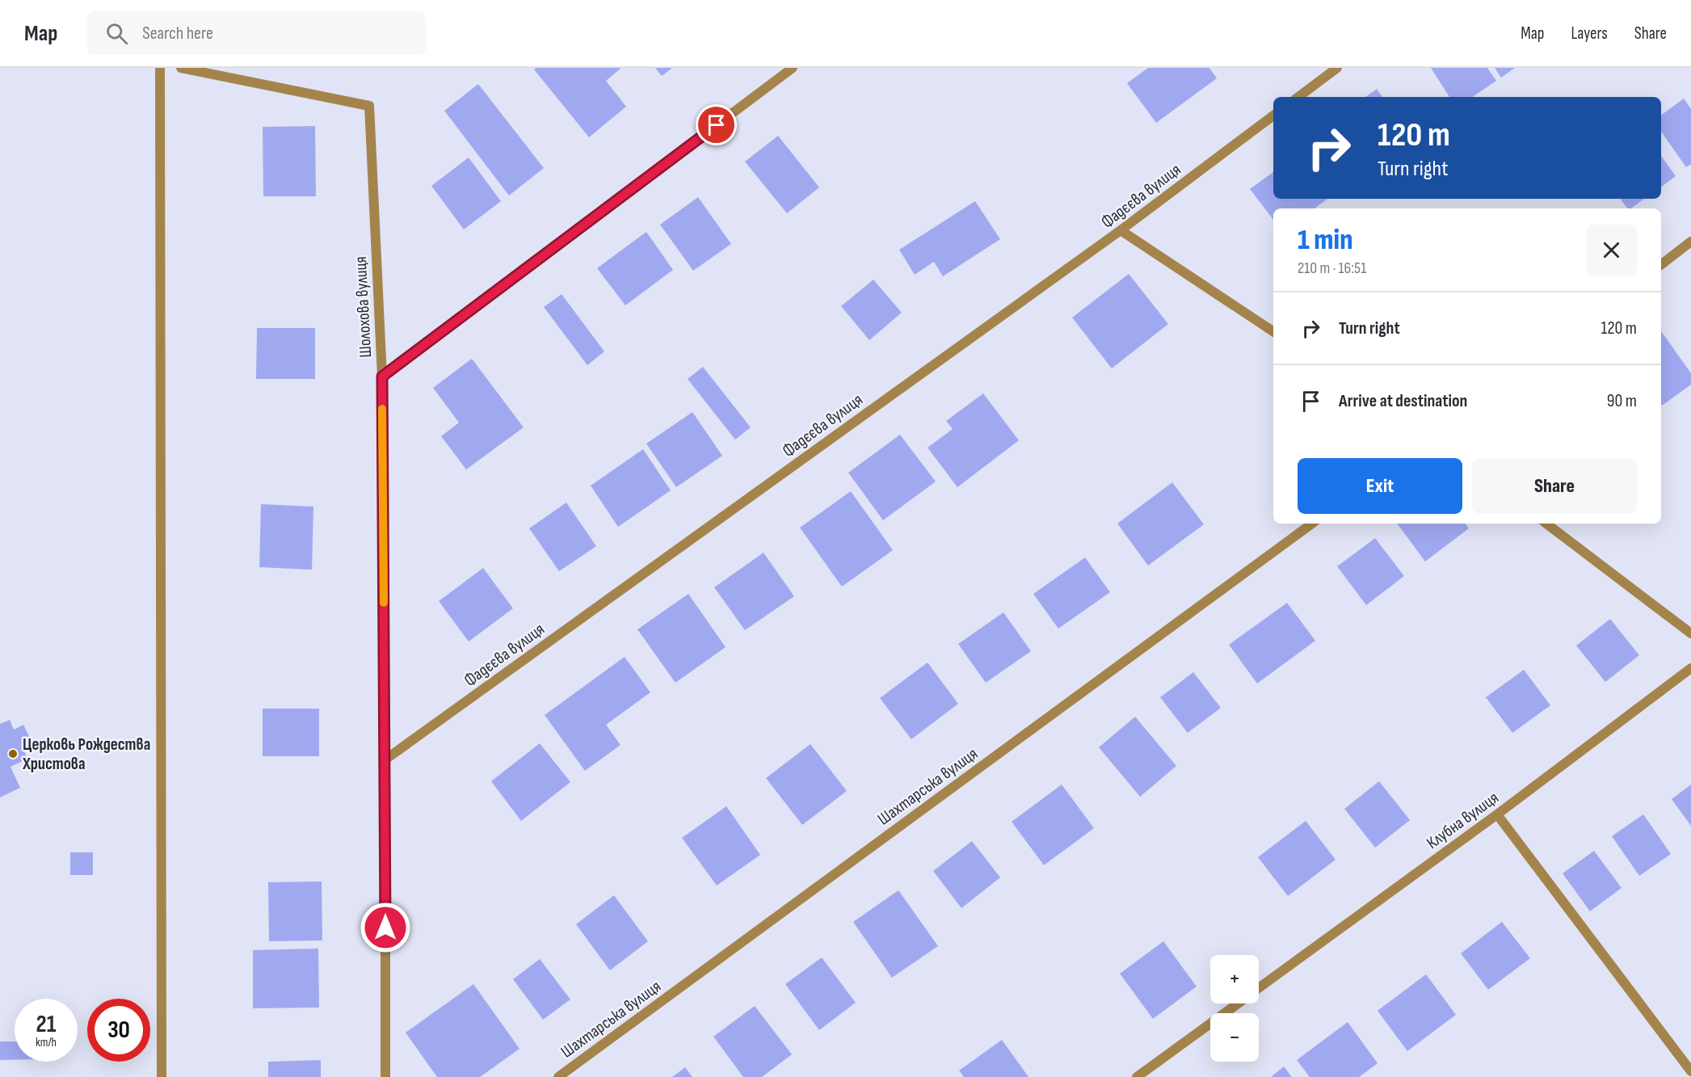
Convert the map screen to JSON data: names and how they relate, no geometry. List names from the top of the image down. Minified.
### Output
{"streets":{"street":["Фадєєва вулиця","Шолохова вулиця","Шахтарська вулиця","Клубна вулиця"]},"crossings":[["Фадєєва вулиця","Шолохова вулиця"]],"places":["Церковь Рождества Христова"],"page":{"header":"Map","search":"Search here","nav":["Map","Layers","Share"],"turn":["120 m","Turn right"],"heading":["1 min","210 m · 16:51"],"list":[{"name":"Turn right","value":"120 m"},{"name":"Arrive at destination","value":"90 m"}],"buttons":["Exit","Share"],"map_buttons":["+","−"],"speed":"21 km/h","limit":"30"}}
